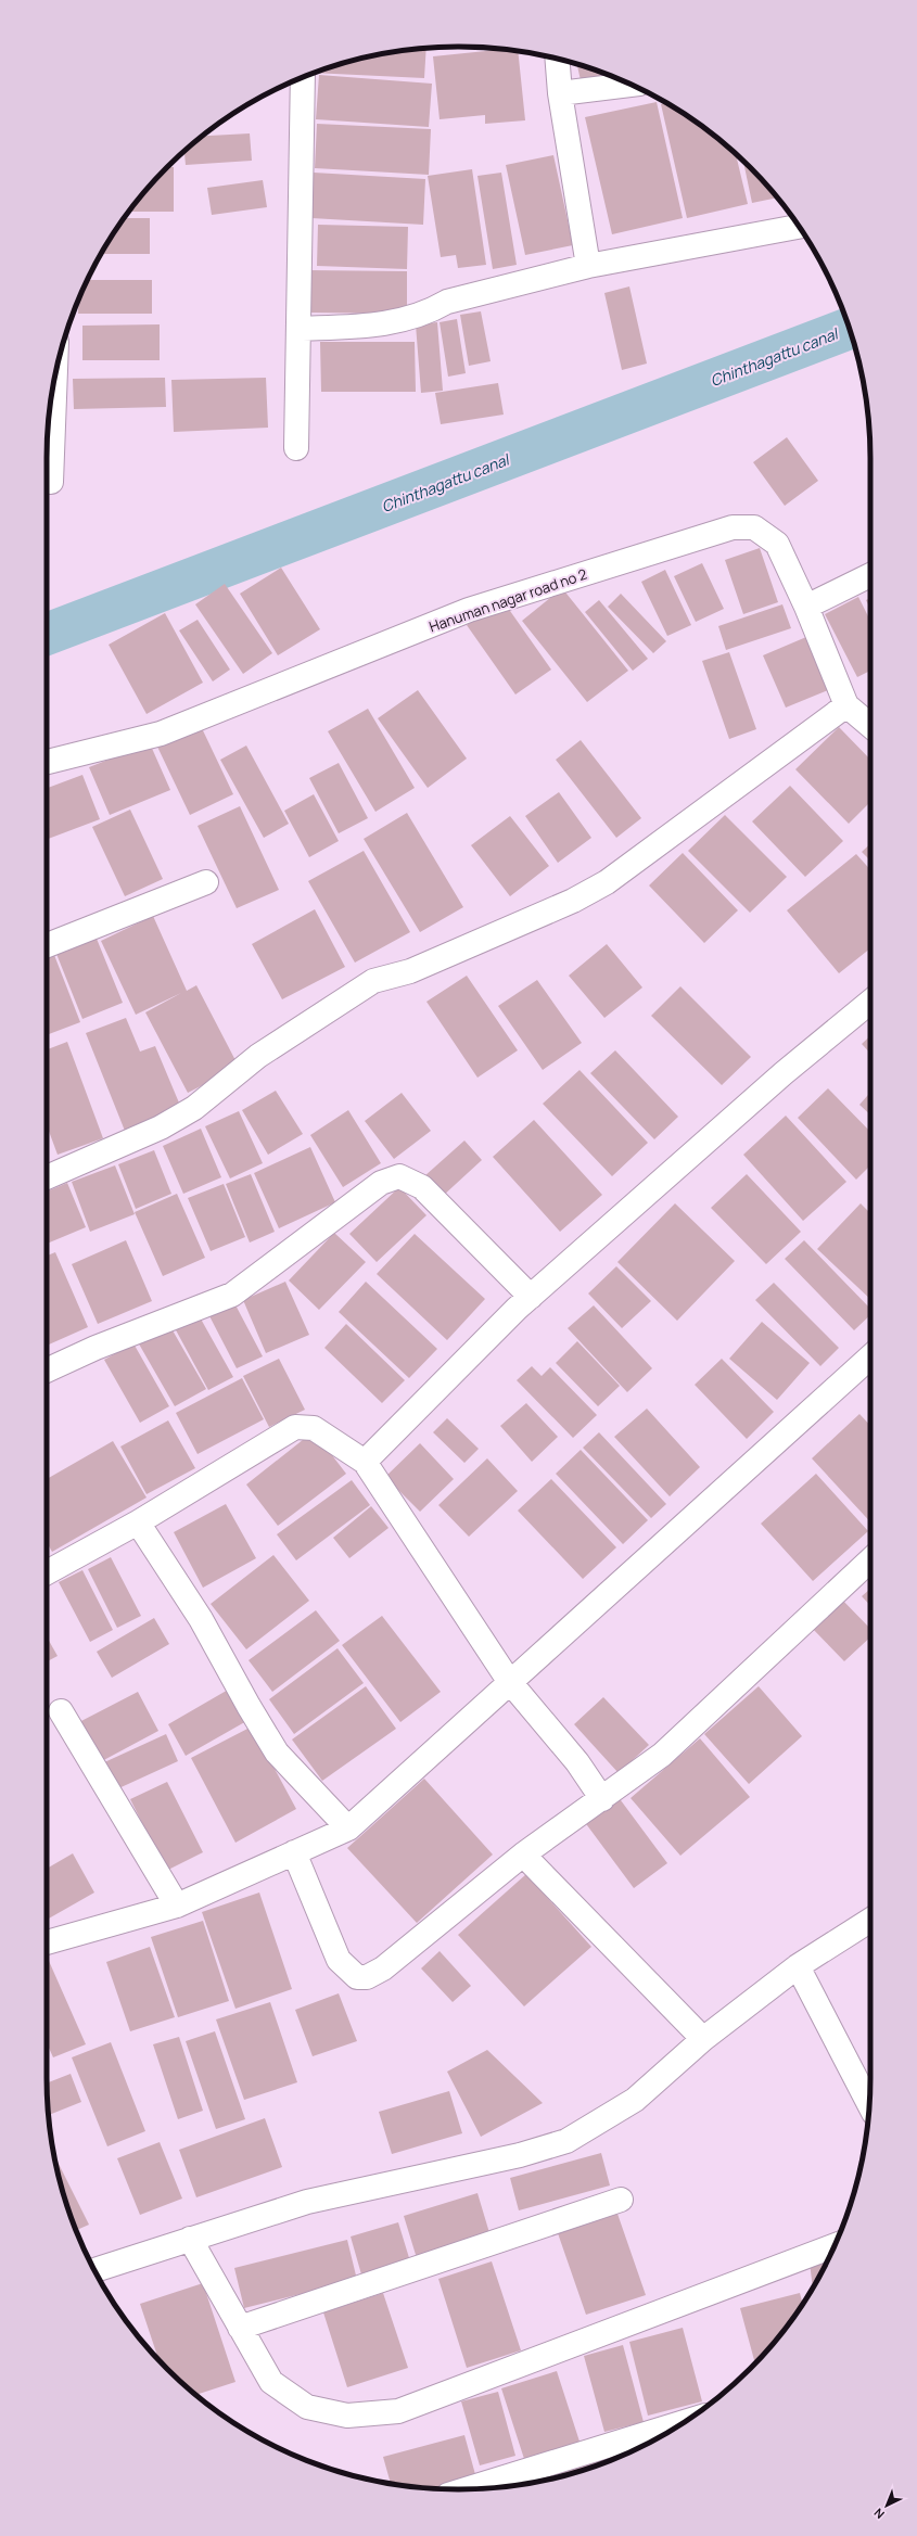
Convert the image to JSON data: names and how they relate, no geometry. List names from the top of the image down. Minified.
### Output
{"streets":{"street":["Hanuman nagar road no 2"]},"water":["Chinthagattu canal"],"north":"bottom left"}
